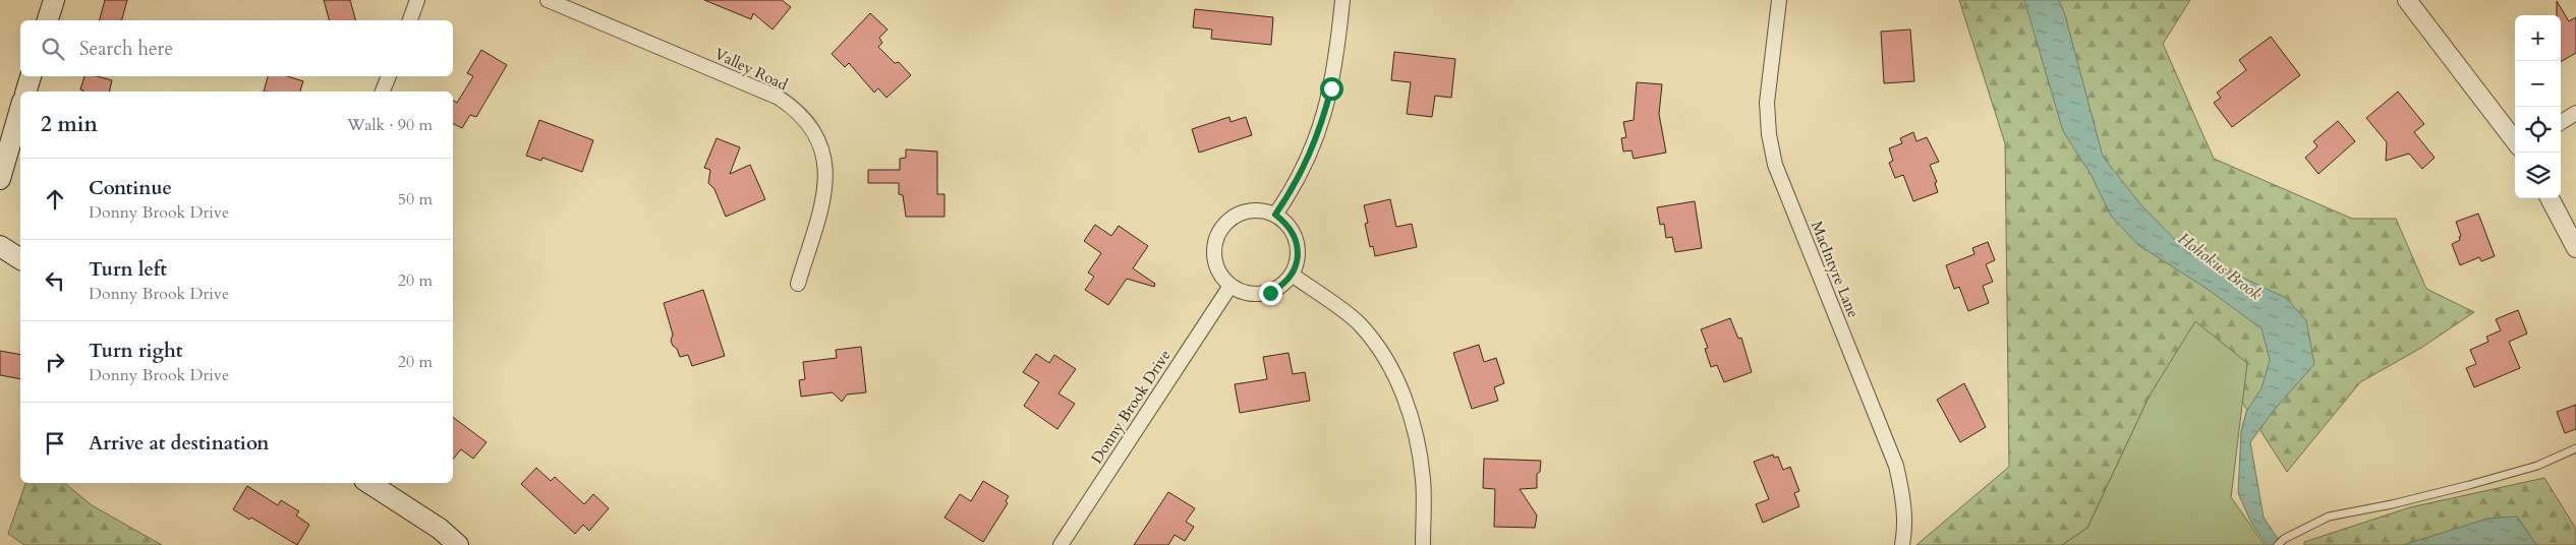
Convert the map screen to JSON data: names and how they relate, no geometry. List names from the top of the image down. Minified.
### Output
{"streets":{"street":["Valley Road","MacIntyre Lane","Donny Brook Drive"]},"water":["Hohokus Brook"],"page":{"map_buttons":["+","−"],"search":"Search here","heading":["2 min","Walk · 90 m"],"list":[["Continue","Donny Brook Drive","50 m"],["Turn left","Donny Brook Drive","20 m"],["Turn right","Donny Brook Drive","20 m"],"Arrive at destination"]}}
